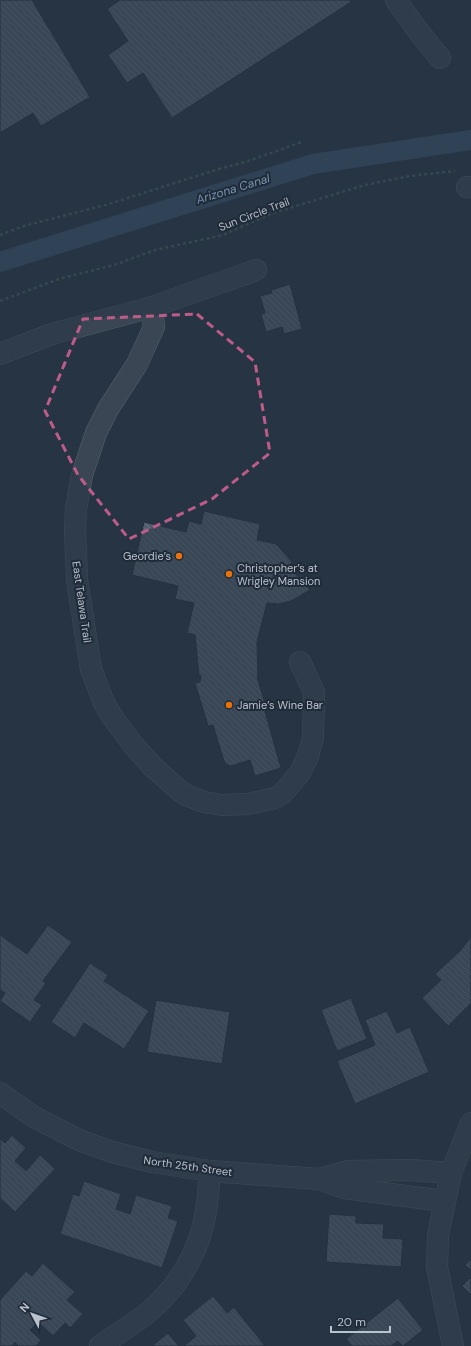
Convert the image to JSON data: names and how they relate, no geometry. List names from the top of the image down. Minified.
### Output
{"streets":{"street":["East Telawa Trail","North 25th Street"],"path":["Sun Circle Trail"]},"water":["Arizona Canal"],"places":["Geordie’s","Christopher’s at Wrigley Mansion","Jamie’s Wine Bar"],"scale_bar":"20 m","north":"top left"}
